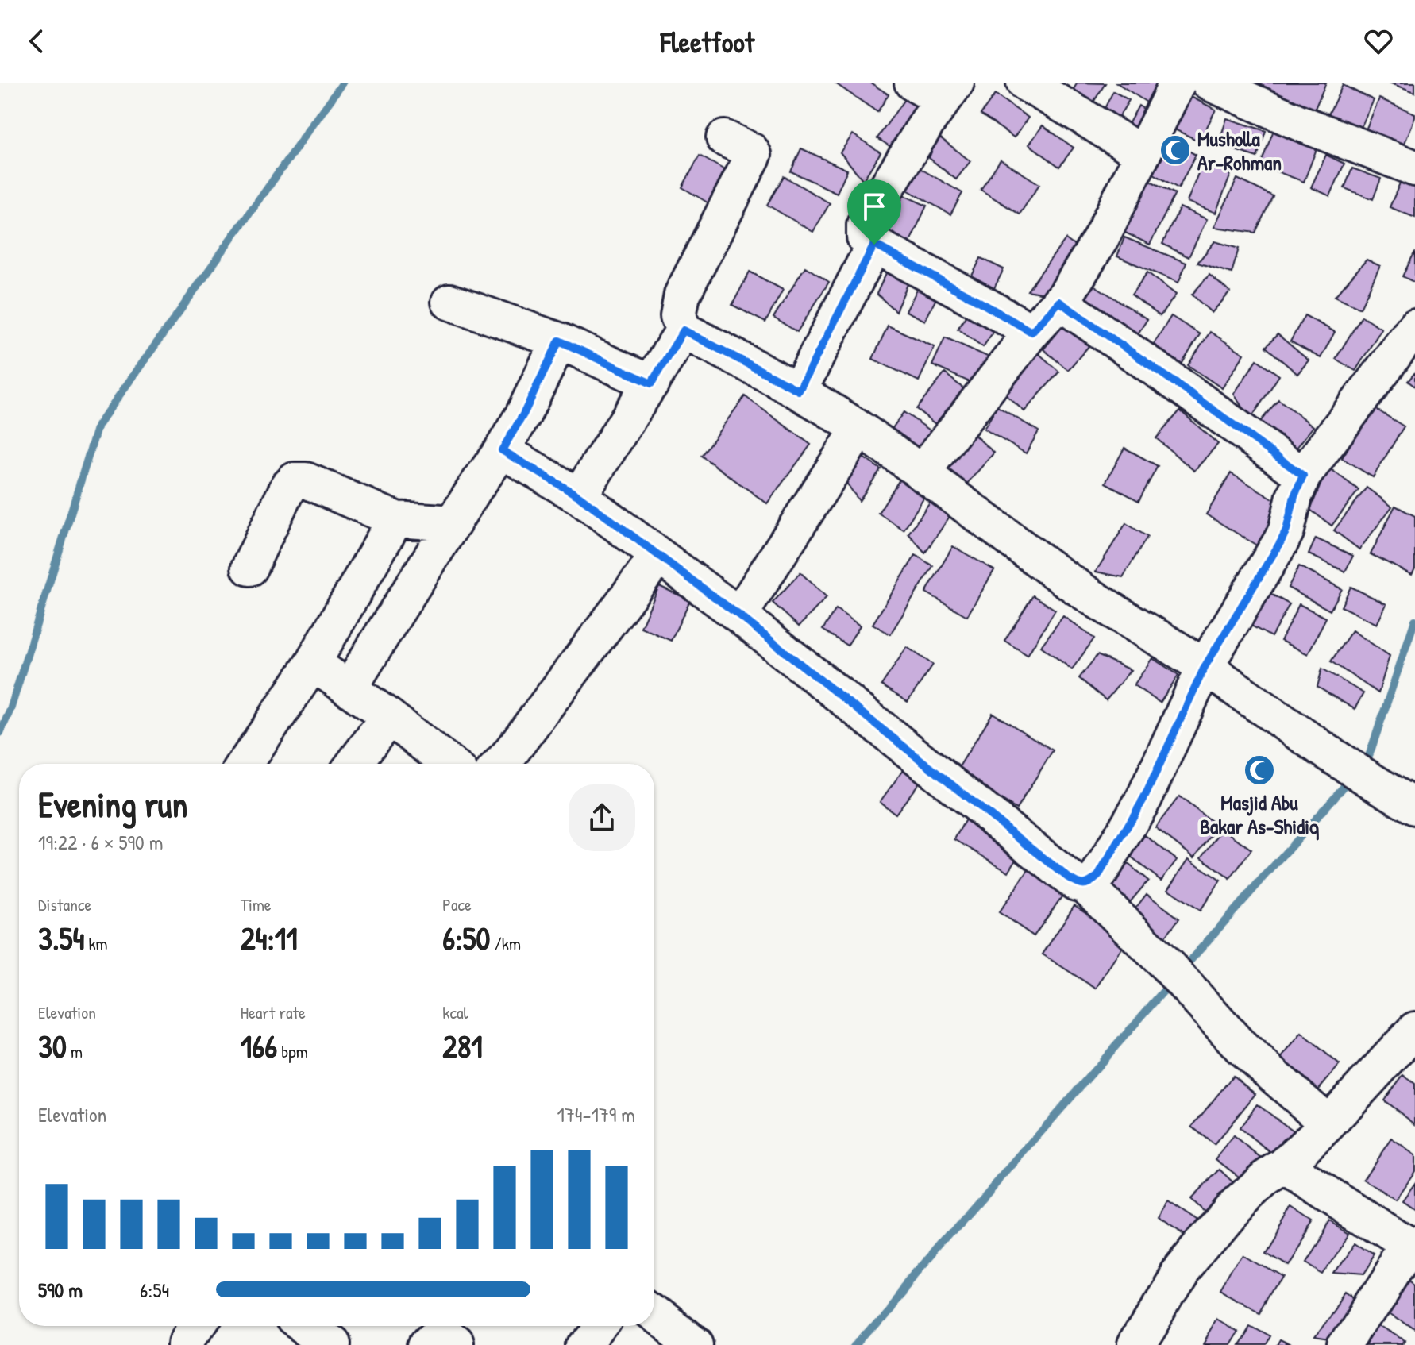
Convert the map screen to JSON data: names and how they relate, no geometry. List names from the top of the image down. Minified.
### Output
{"places":{"mosque":["Musholla Ar-Rohman","Masjid Abu Bakar As-Shidiq"]},"page":{"header":"Fleetfoot","heading":["Evening run","19:22 · 6 × 590 m"],"stats":[["Distance","3.54 km"],["Time","24:11"],["Pace","6:50 /km"],["Elevation","30 m"],["Heart rate","166 bpm"],["kcal","281"]],"chart":["Elevation","174–179 m"],"list":[{"name":"590 m","note":"6:54"}]}}
